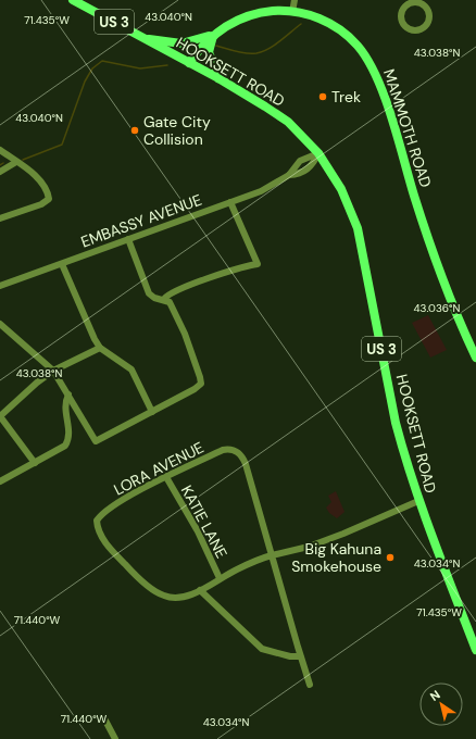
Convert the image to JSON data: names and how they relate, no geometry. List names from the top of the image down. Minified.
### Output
{"streets":{"main road":["US 3","HOOKSETT ROAD","MAMMOTH ROAD"],"street":["EMBASSY AVENUE","LORA AVENUE","KATIE LANE"]},"crossings":[["HOOKSETT ROAD","MAMMOTH ROAD"],["HOOKSETT ROAD","EMBASSY AVENUE"],["LORA AVENUE","KATIE LANE"]],"places":["Trek","Gate City Collision","Big Kahuna Smokehouse"],"north":"top left","coordinates":["43.040°N","71.435°W","43.038°N","43.036°N","43.034°N","71.440°W"]}
